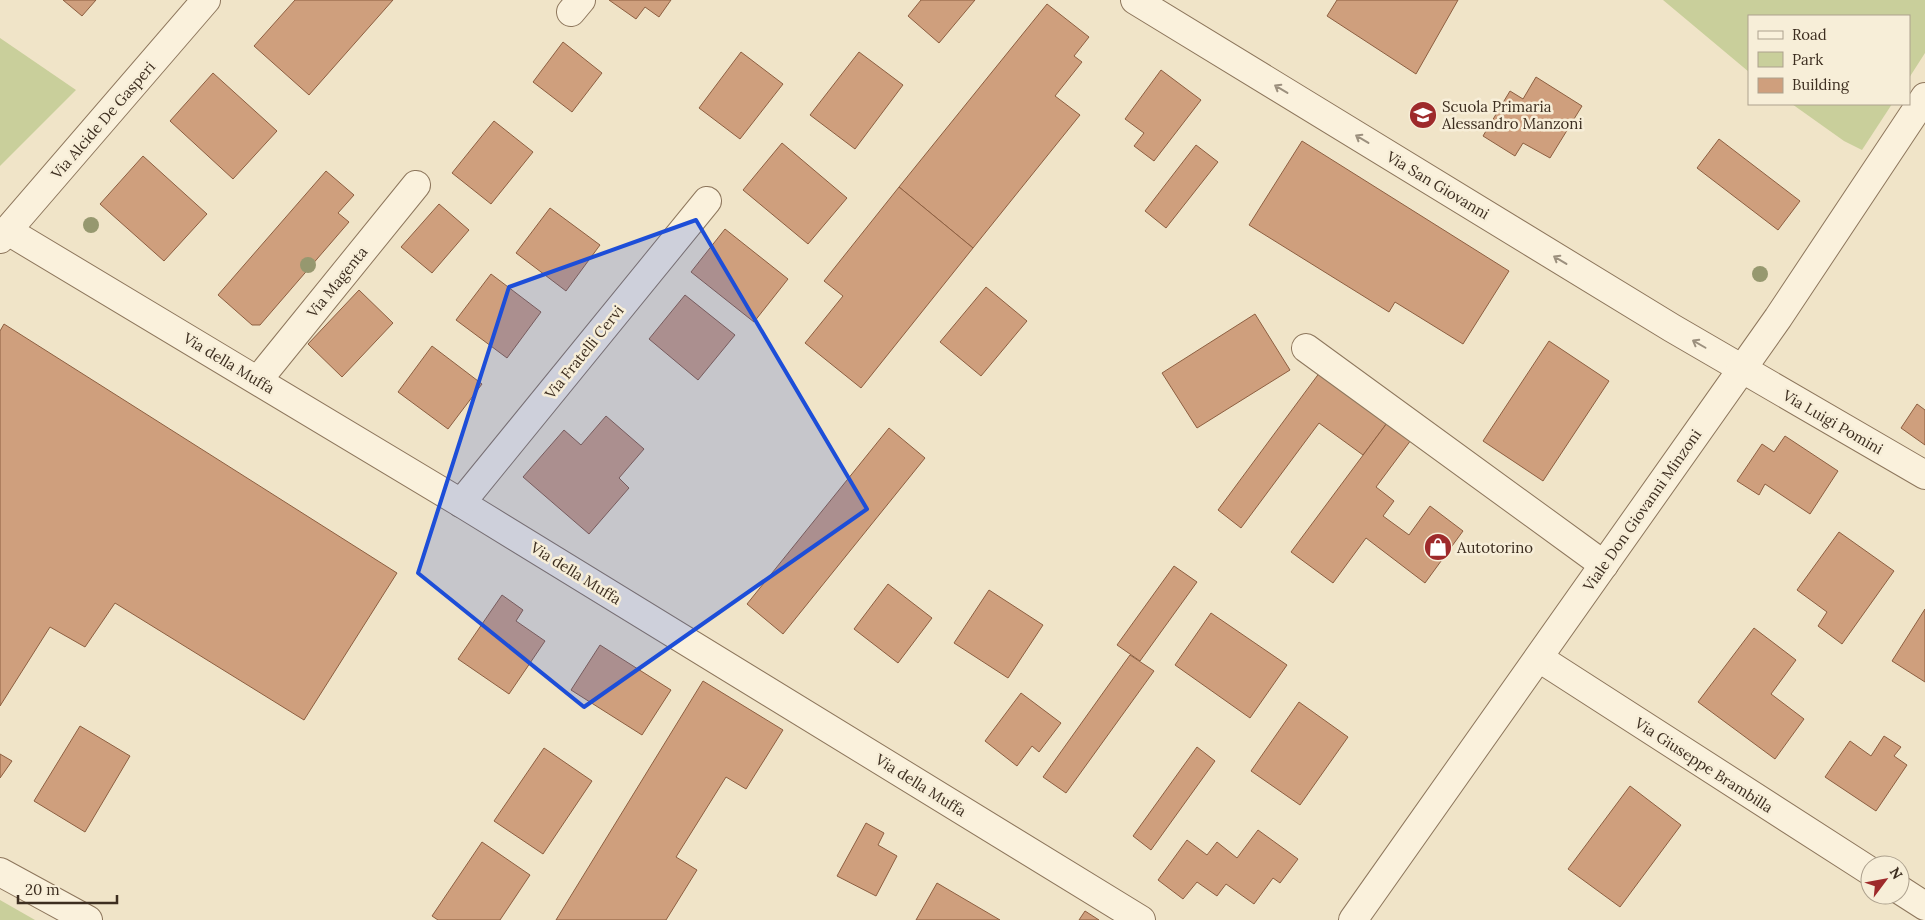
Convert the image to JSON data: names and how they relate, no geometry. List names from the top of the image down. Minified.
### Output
{"streets":{"street":["Via Alcide De Gasperi","Via San Giovanni","Via Magenta","Via Fratelli Cervi","Via della Muffa","Via Luigi Pomini","Viale Don Giovanni Minzoni","Via Giuseppe Brambilla"]},"crossings":[["Via Alcide De Gasperi","Via della Muffa"],["Via San Giovanni","Via Luigi Pomini"],["Via San Giovanni","Viale Don Giovanni Minzoni"],["Via Magenta","Via della Muffa"],["Via Fratelli Cervi","Via della Muffa"],["Via Luigi Pomini","Viale Don Giovanni Minzoni"],["Viale Don Giovanni Minzoni","Via Giuseppe Brambilla"]],"places":{"school or university":["Scuola Primaria Alessandro Manzoni"],"shop":["Autotorino"]},"legend":["Road","Park","Building"],"scale_bar":"20 m","north":"top right"}
